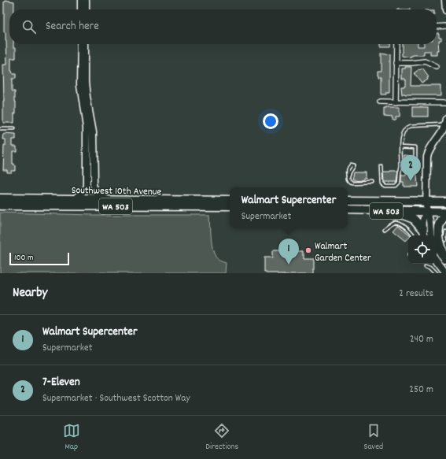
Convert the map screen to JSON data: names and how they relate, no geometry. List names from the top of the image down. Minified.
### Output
{"streets":{"highway":["Southwest 10th Avenue","WA 503"]},"places":["Walmart Garden Center"],"scale_bar":"100 m","page":{"search":"Search here","pins":["2","1"],"popup":["Walmart Supercenter","Supermarket"],"scale":"100 m","heading":["Nearby","2 results"],"list":[{"mark":"1","name":"Walmart Supercenter","note":"Supermarket","value":"240 m"},{"mark":"2","name":"7-Eleven","note":"Supermarket · Southwest Scotton Way","value":"250 m"}],"nav":["Map","Directions","Saved"]}}
